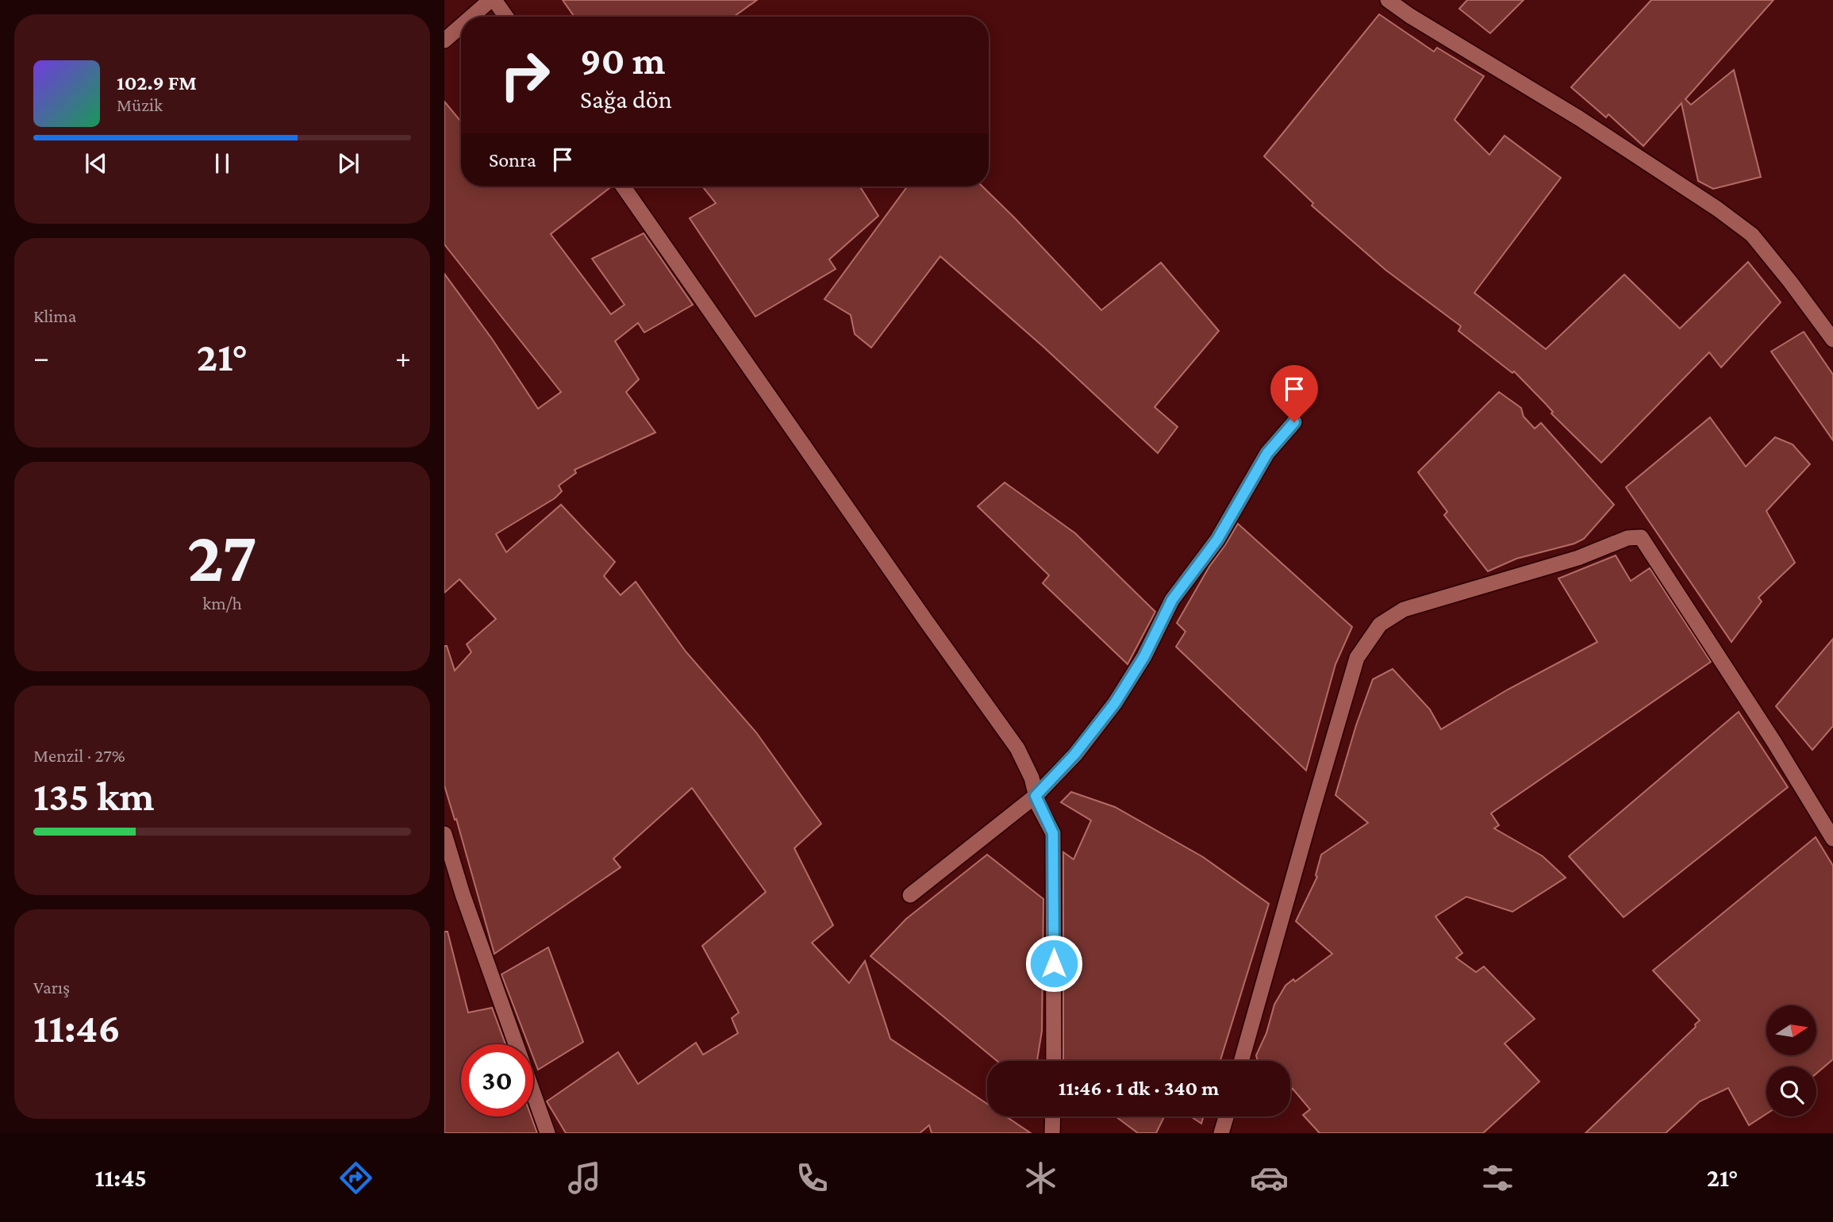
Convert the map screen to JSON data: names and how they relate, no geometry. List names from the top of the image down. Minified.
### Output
{"north":"right","page":{"turn":["90 m","Sağa dön"],"song":["102.9 FM","Müzik"],"then":"Sonra","tile":["Klima",["27","km/h"],["Menzil · 27%","135 km"],["Varış","11:46"]],"heat":["−","21°","+"],"limit":"30","trip":"11:46 · 1 dk · 340 m","tabs":["11:45","21°"]}}
